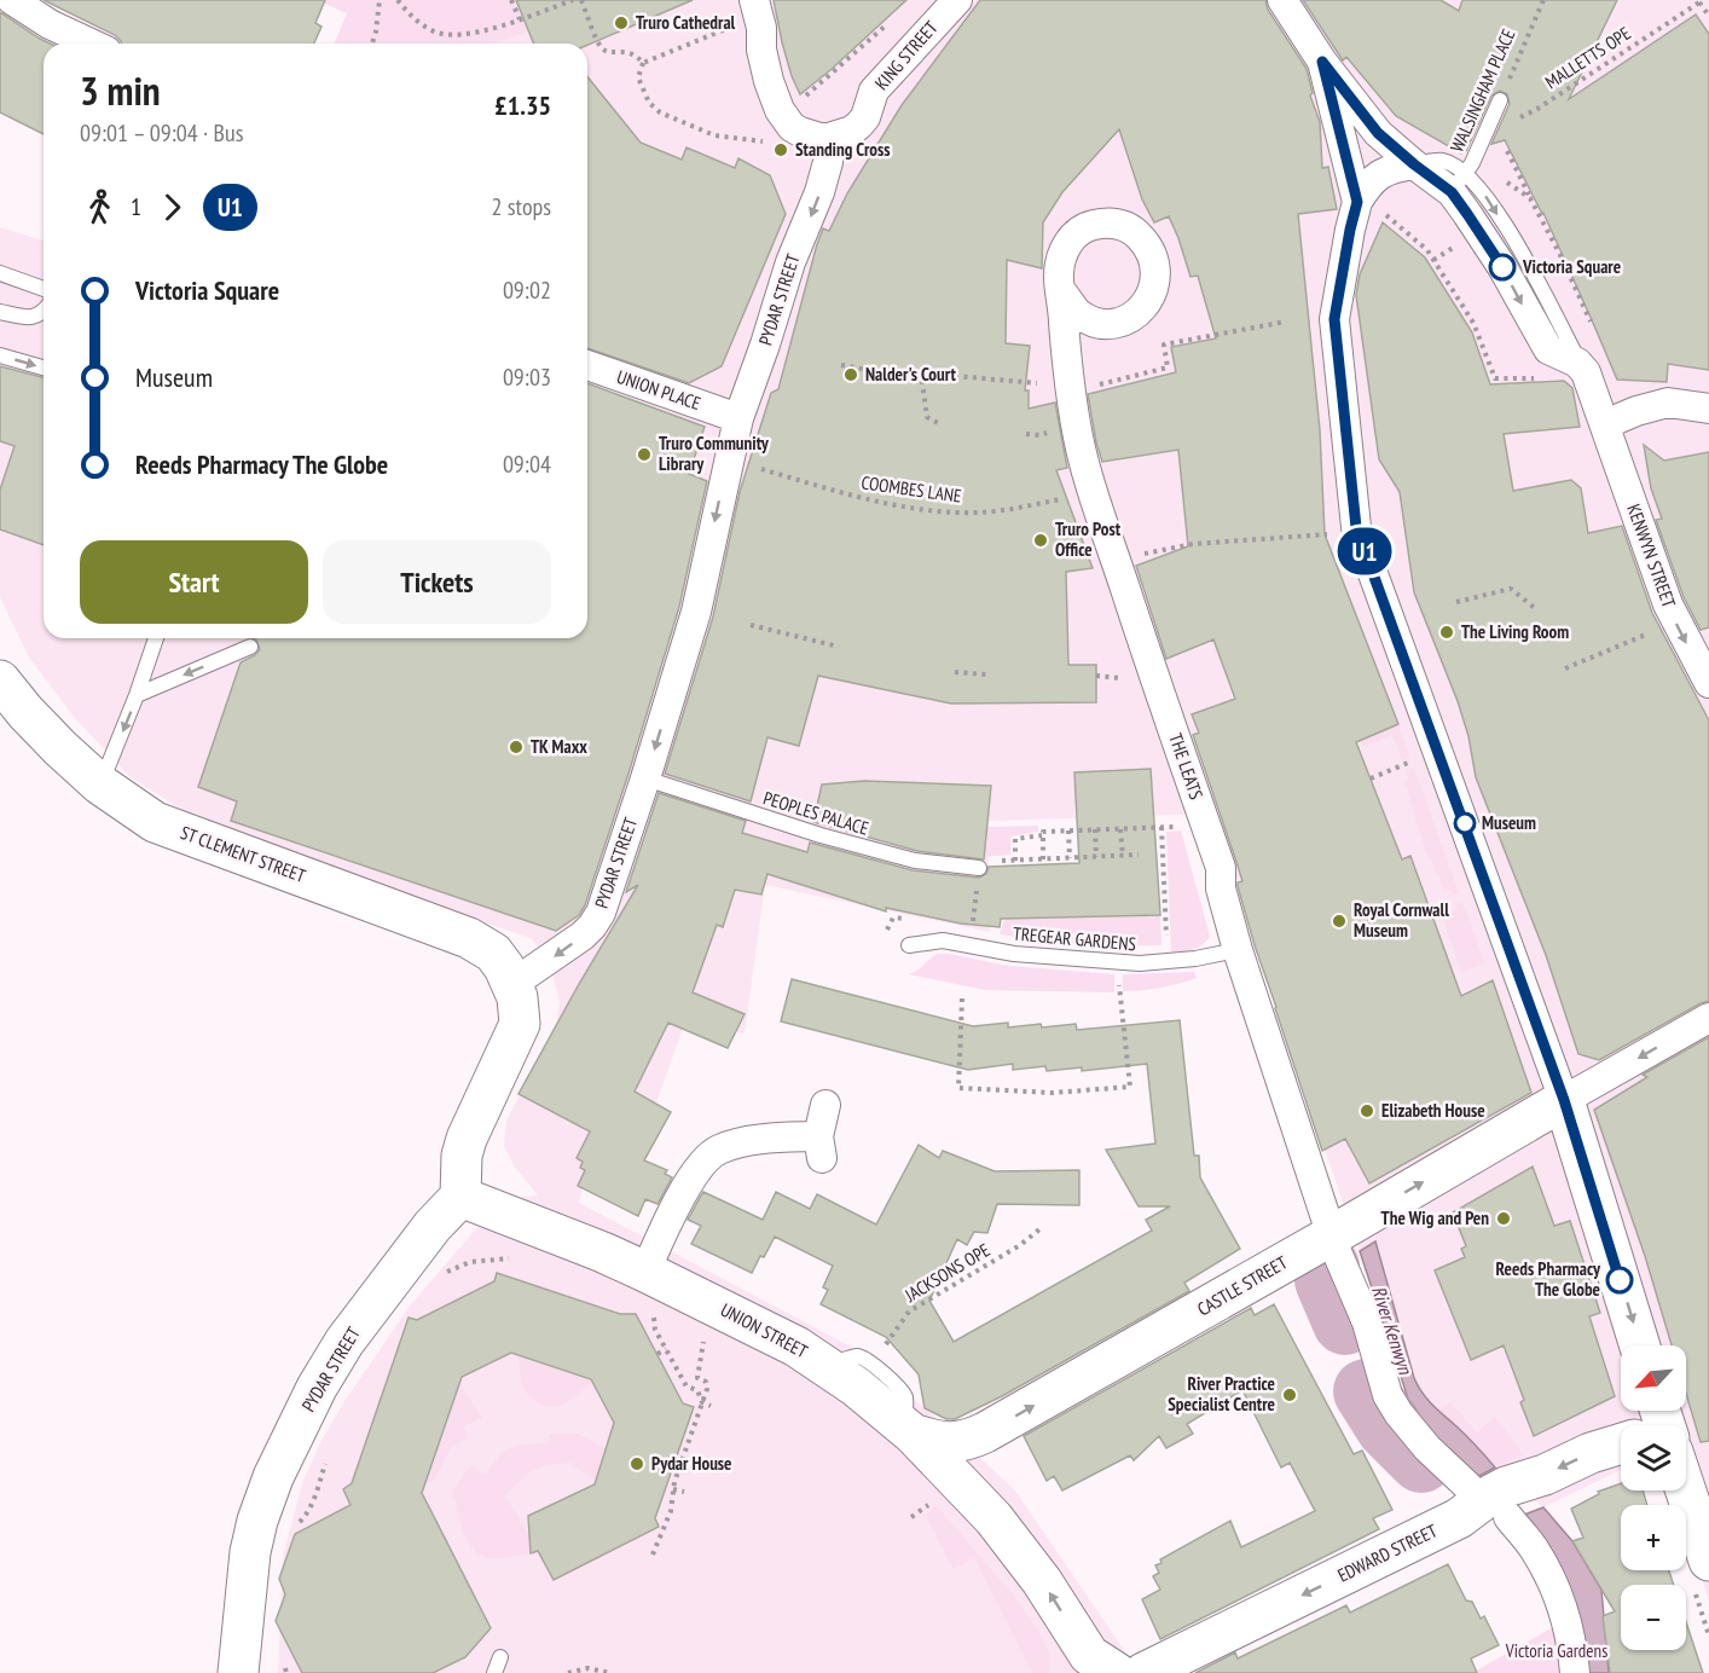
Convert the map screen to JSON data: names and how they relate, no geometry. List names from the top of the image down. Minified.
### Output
{"streets":{"street":["KING STREET","PYDAR STREET","UNION PLACE","KENWYN STREET","THE LEATS","ST CLEMENT STREET","CASTLE STREET","UNION STREET","EDWARD STREET"],"lane":["WALSINGHAM PLACE","PEOPLES PALACE","TREGEAR GARDENS"],"path":["MALLETTS OPE","COOMBES LANE","JACKSONS OPE"]},"crossings":[["KING STREET","PYDAR STREET"],["MALLETTS OPE","WALSINGHAM PLACE"],["PYDAR STREET","UNION PLACE"],["PYDAR STREET","COOMBES LANE"],["PYDAR STREET","PEOPLES PALACE"],["PYDAR STREET","ST CLEMENT STREET"],["PYDAR STREET","UNION STREET"],["COOMBES LANE","THE LEATS"],["THE LEATS","TREGEAR GARDENS"],["THE LEATS","CASTLE STREET"],["CASTLE STREET","UNION STREET"]],"one_way":["PYDAR STREET","KENWYN STREET","CASTLE STREET","EDWARD STREET"],"water":["River Kenwyn"],"parks":["Victoria Gardens"],"places":["Truro Cathedral","Standing Cross","Victoria Square","Nalder's Court","Truro Community Library","Truro Post Office","The Living Room","TK Maxx","Museum","Royal Cornwall Museum","Elizabeth House","The Wig and Pen","Reeds Pharmacy The Globe","River Practice Specialist Centre","Pydar House"],"lines":["bus line U1"],"north":"bottom left","page":{"on_map":"U1","heading":["3 min","09:01 – 09:04 · Bus","£1.35"],"legs":["1","U1","2 stops"],"list":[{"name":"Victoria Square","value":"09:02"},{"name":"Museum","value":"09:03"},{"name":"Reeds Pharmacy The Globe","value":"09:04"}],"buttons":["Start","Tickets"],"map_buttons":["+","−"]}}
